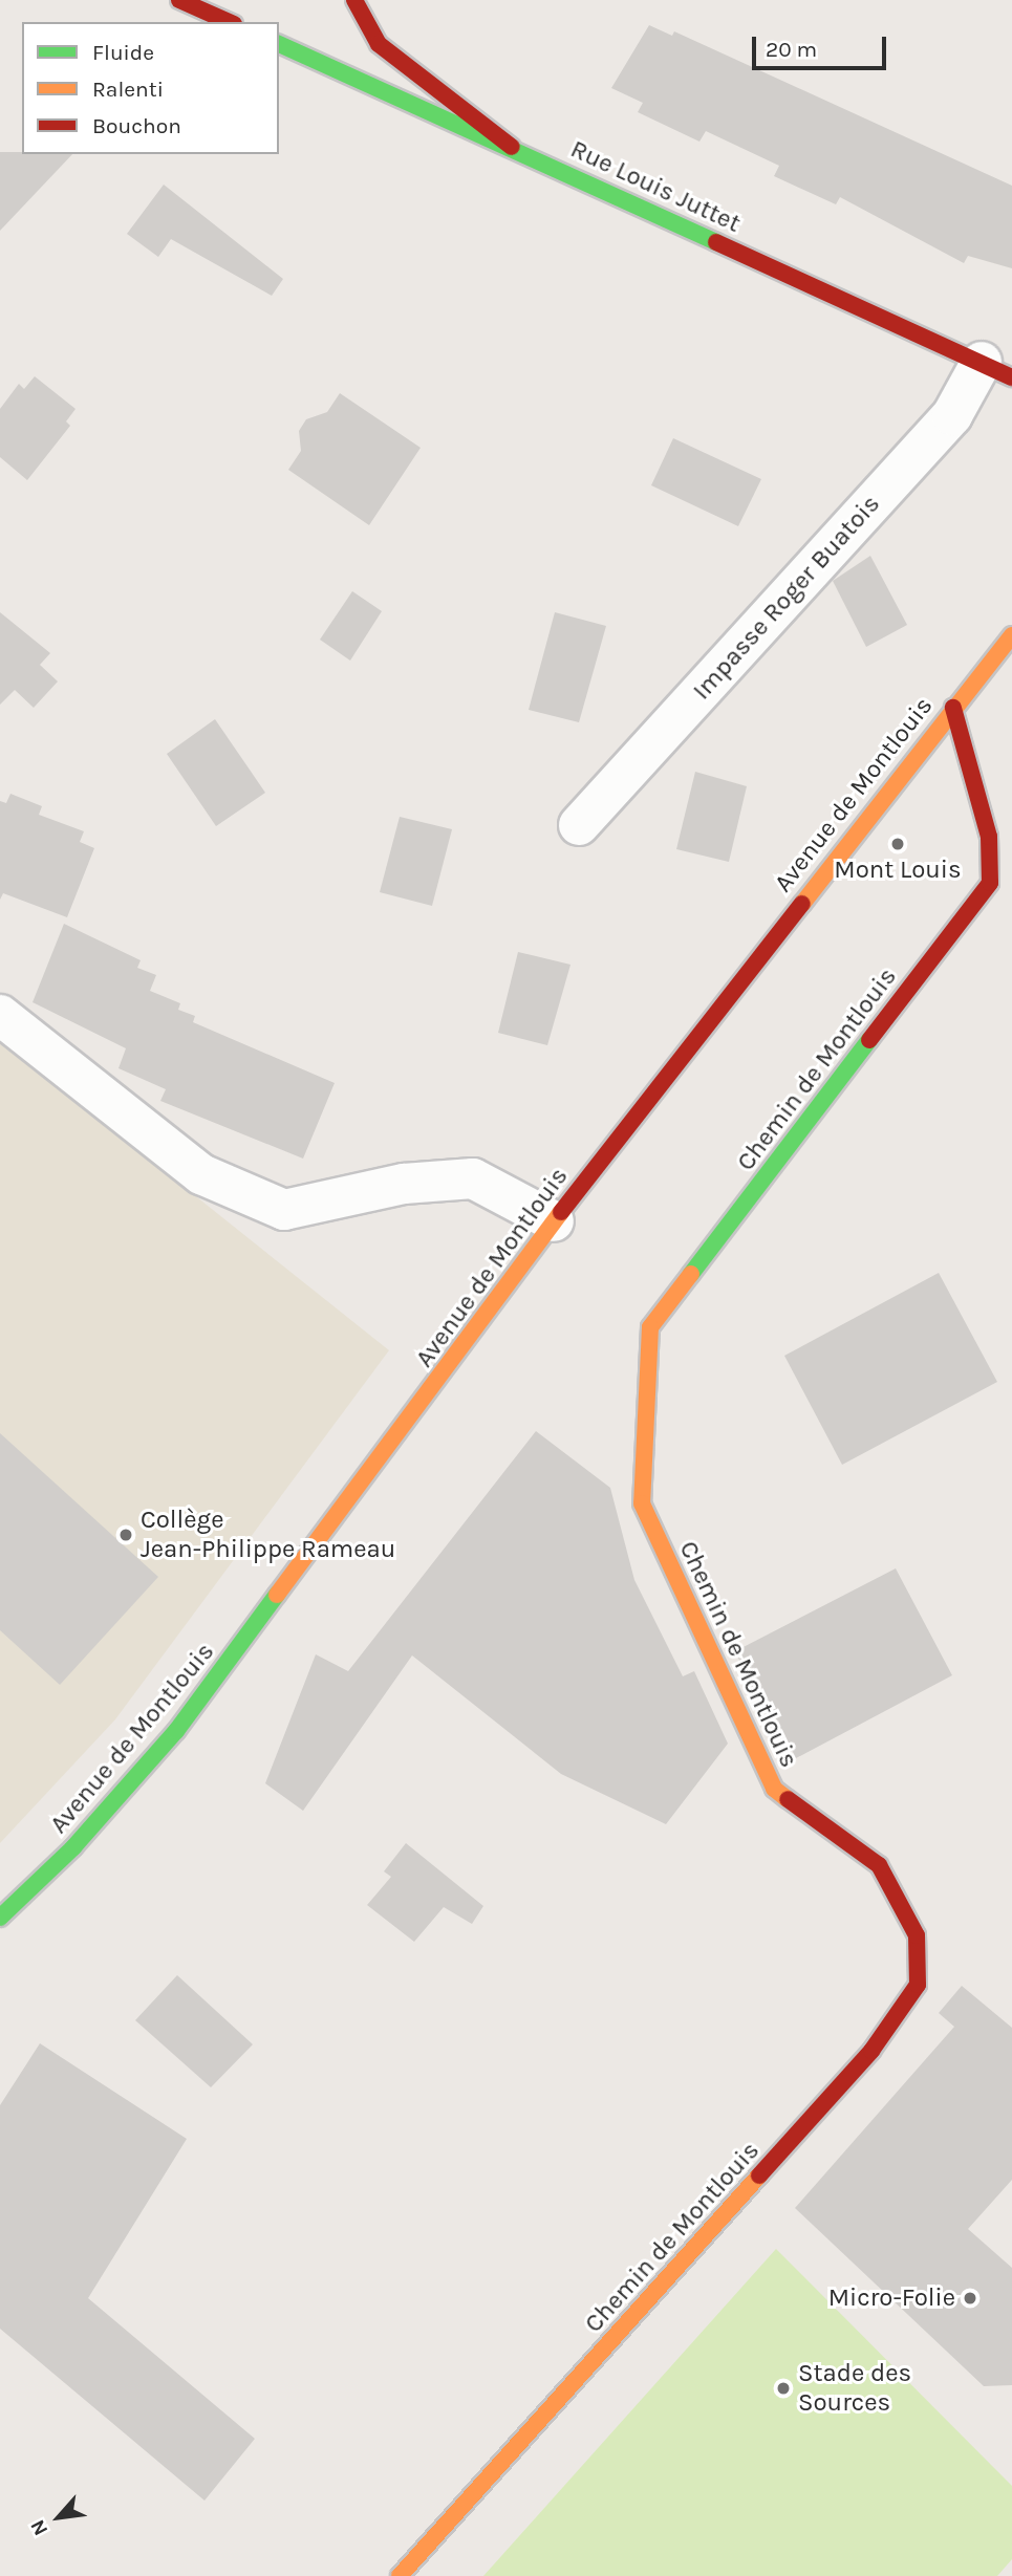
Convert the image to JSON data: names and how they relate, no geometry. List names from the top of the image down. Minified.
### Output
{"streets":{"street":["Rue Louis Juttet","Impasse Roger Buatois","Avenue de Montlouis","Chemin de Montlouis"]},"crossings":[["Rue Louis Juttet","Impasse Roger Buatois"],["Avenue de Montlouis","Chemin de Montlouis"]],"places":["Mont Louis","Collège Jean-Philippe Rameau","Micro-Folie","Stade des Sources"],"legend":["Fluide","Ralenti","Bouchon"],"scale_bar":"20 m","north":"bottom left"}
